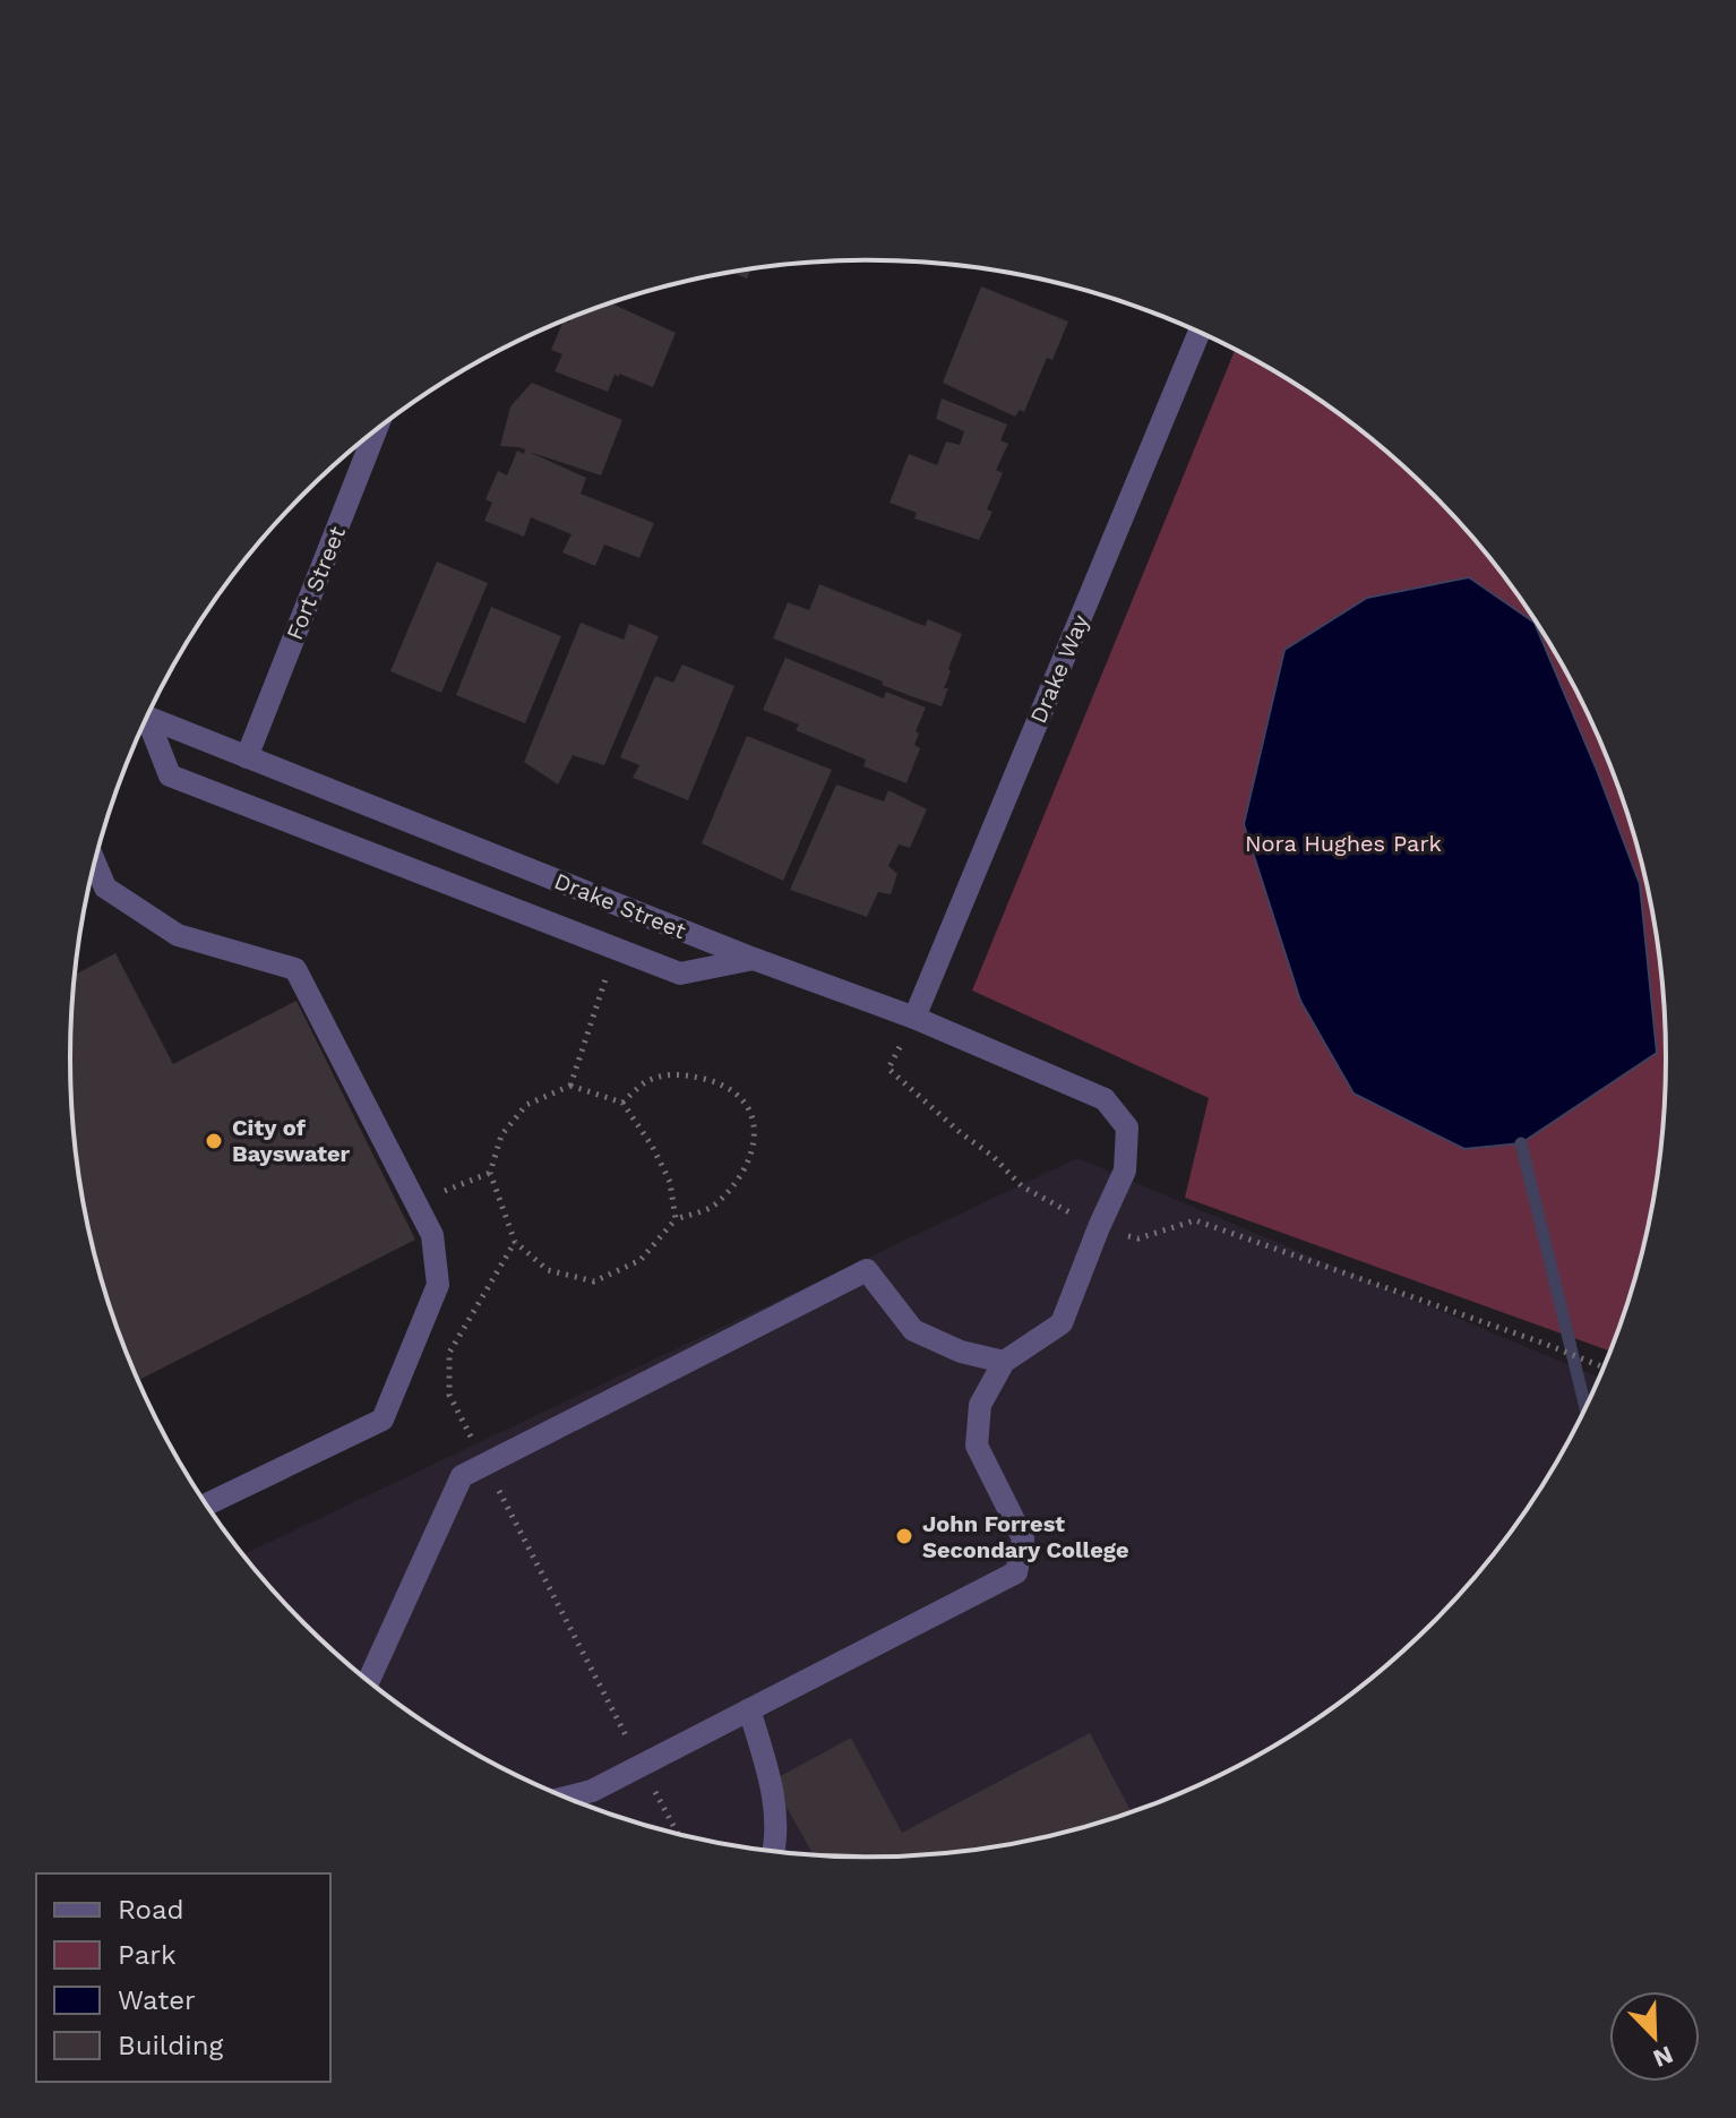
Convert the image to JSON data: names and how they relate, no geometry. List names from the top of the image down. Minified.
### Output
{"streets":{"street":["Fort Street","Drake Way","Drake Street"]},"crossings":[["Fort Street","Drake Street"],["Drake Way","Drake Street"]],"parks":["Nora Hughes Park"],"places":["City of Bayswater","John Forrest Secondary College"],"legend":["Road","Park","Water","Building"],"north":"bottom right"}
